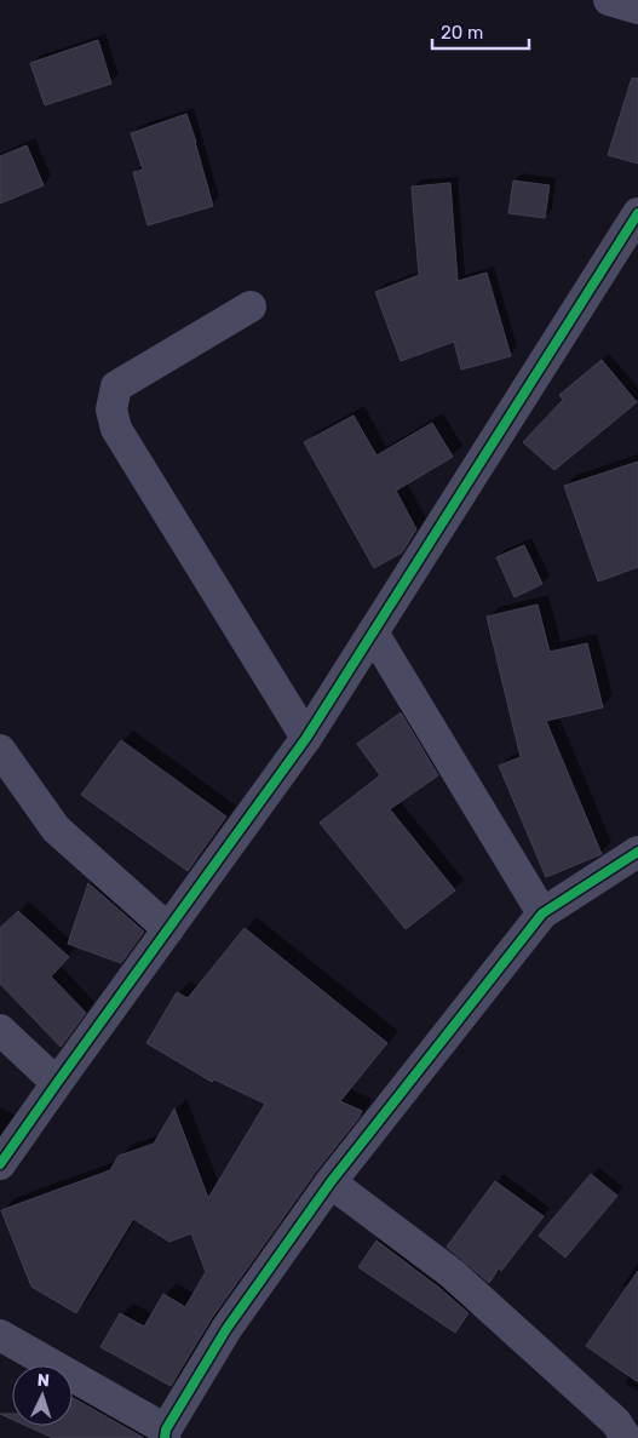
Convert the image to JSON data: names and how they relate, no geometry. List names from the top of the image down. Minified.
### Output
{"scale_bar":"20 m","north":"top"}
